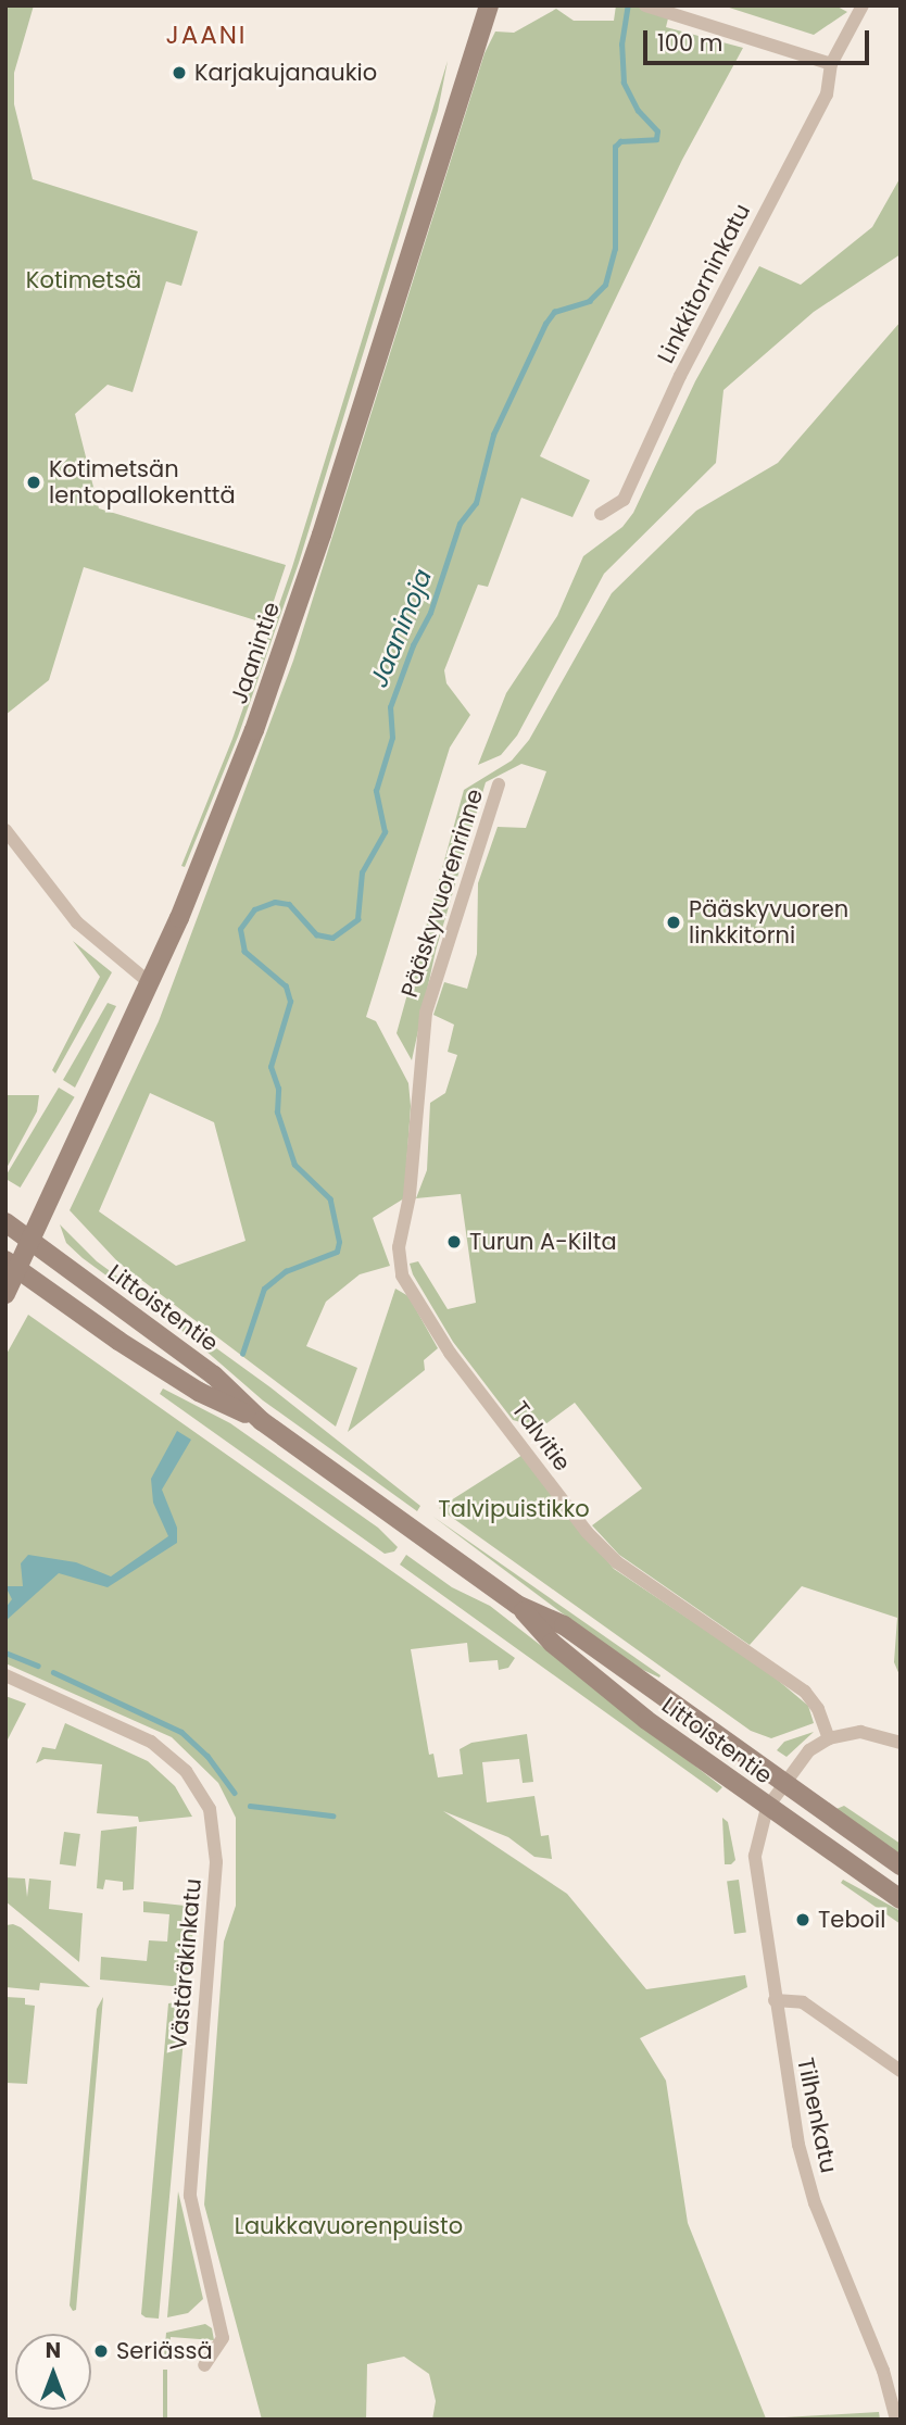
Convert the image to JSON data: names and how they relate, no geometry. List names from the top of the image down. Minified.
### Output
{"streets":{"main road":["Jaanintie","Littoistentie"],"street":["Linkkitorninkatu","Pääskyvuorenrinne","Talvitie","Västäräkinkatu","Tilhenkatu"]},"crossings":[["Jaanintie","Littoistentie"],["Pääskyvuorenrinne","Talvitie"],["Littoistentie","Tilhenkatu"]],"districts":["JAANI"],"water":["Jaaninoja"],"parks":["Kotimetsä","Talvipuistikko","Laukkavuorenpuisto"],"places":["Karjakujanaukio","Kotimetsän lentopallokenttä","Pääskyvuoren linkkitorni","Turun A-Kilta","Teboil","Seriässä"],"scale_bar":"100 m","north":"top"}
